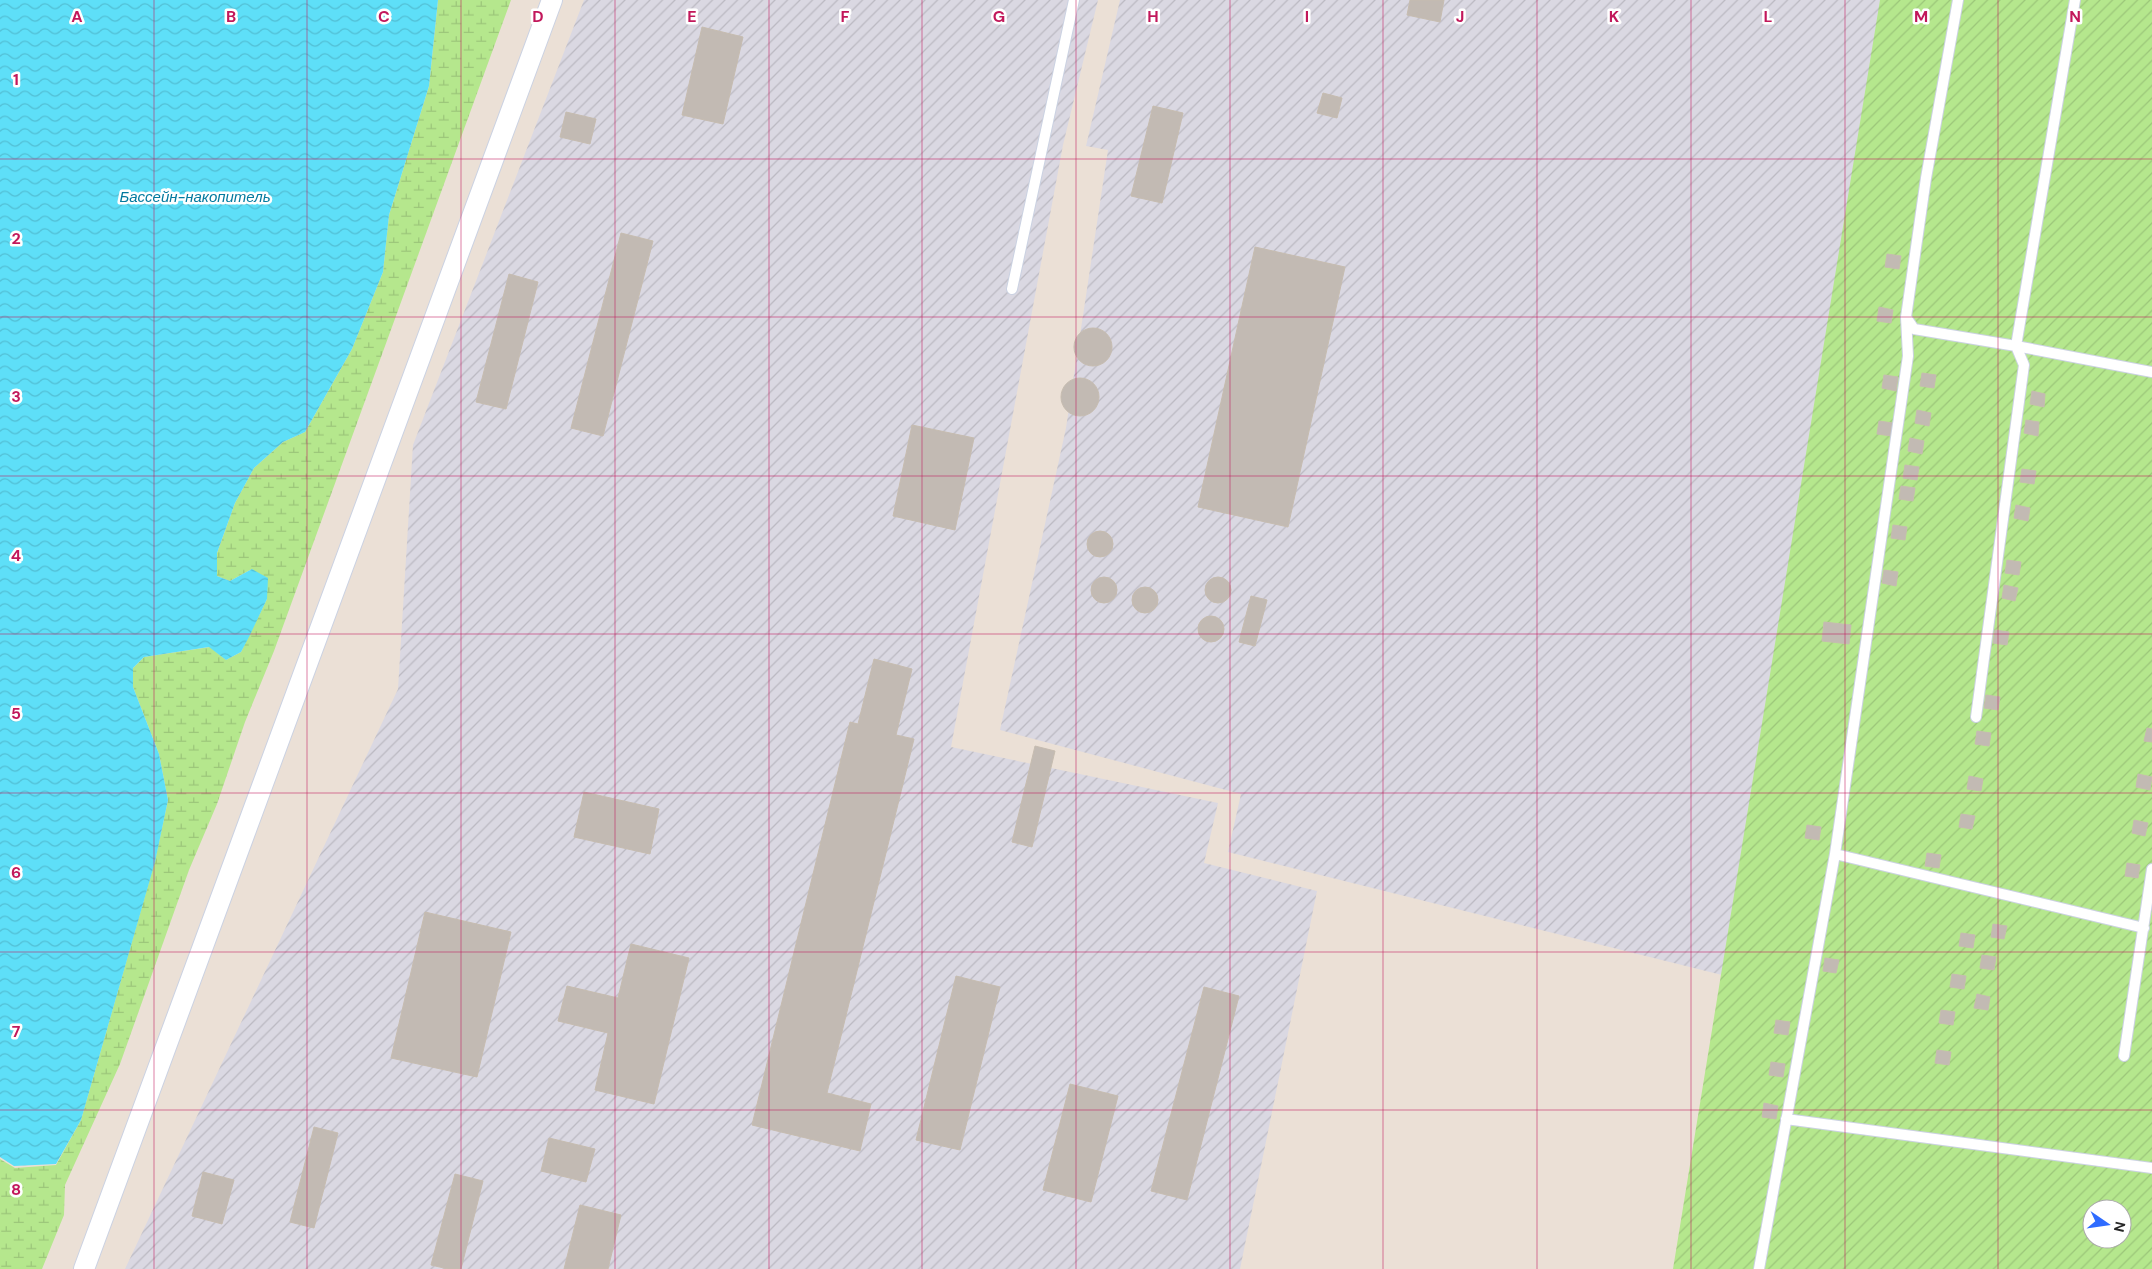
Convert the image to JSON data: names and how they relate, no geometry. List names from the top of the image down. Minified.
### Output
{"water":["Бассейн-накопитель"],"north":"right","grid":{"columns":["A","B","C","D","E","F","G","H","I","J","K","L","M","N"],"rows":["1","2","3","4","5","6","7","8"]}}
